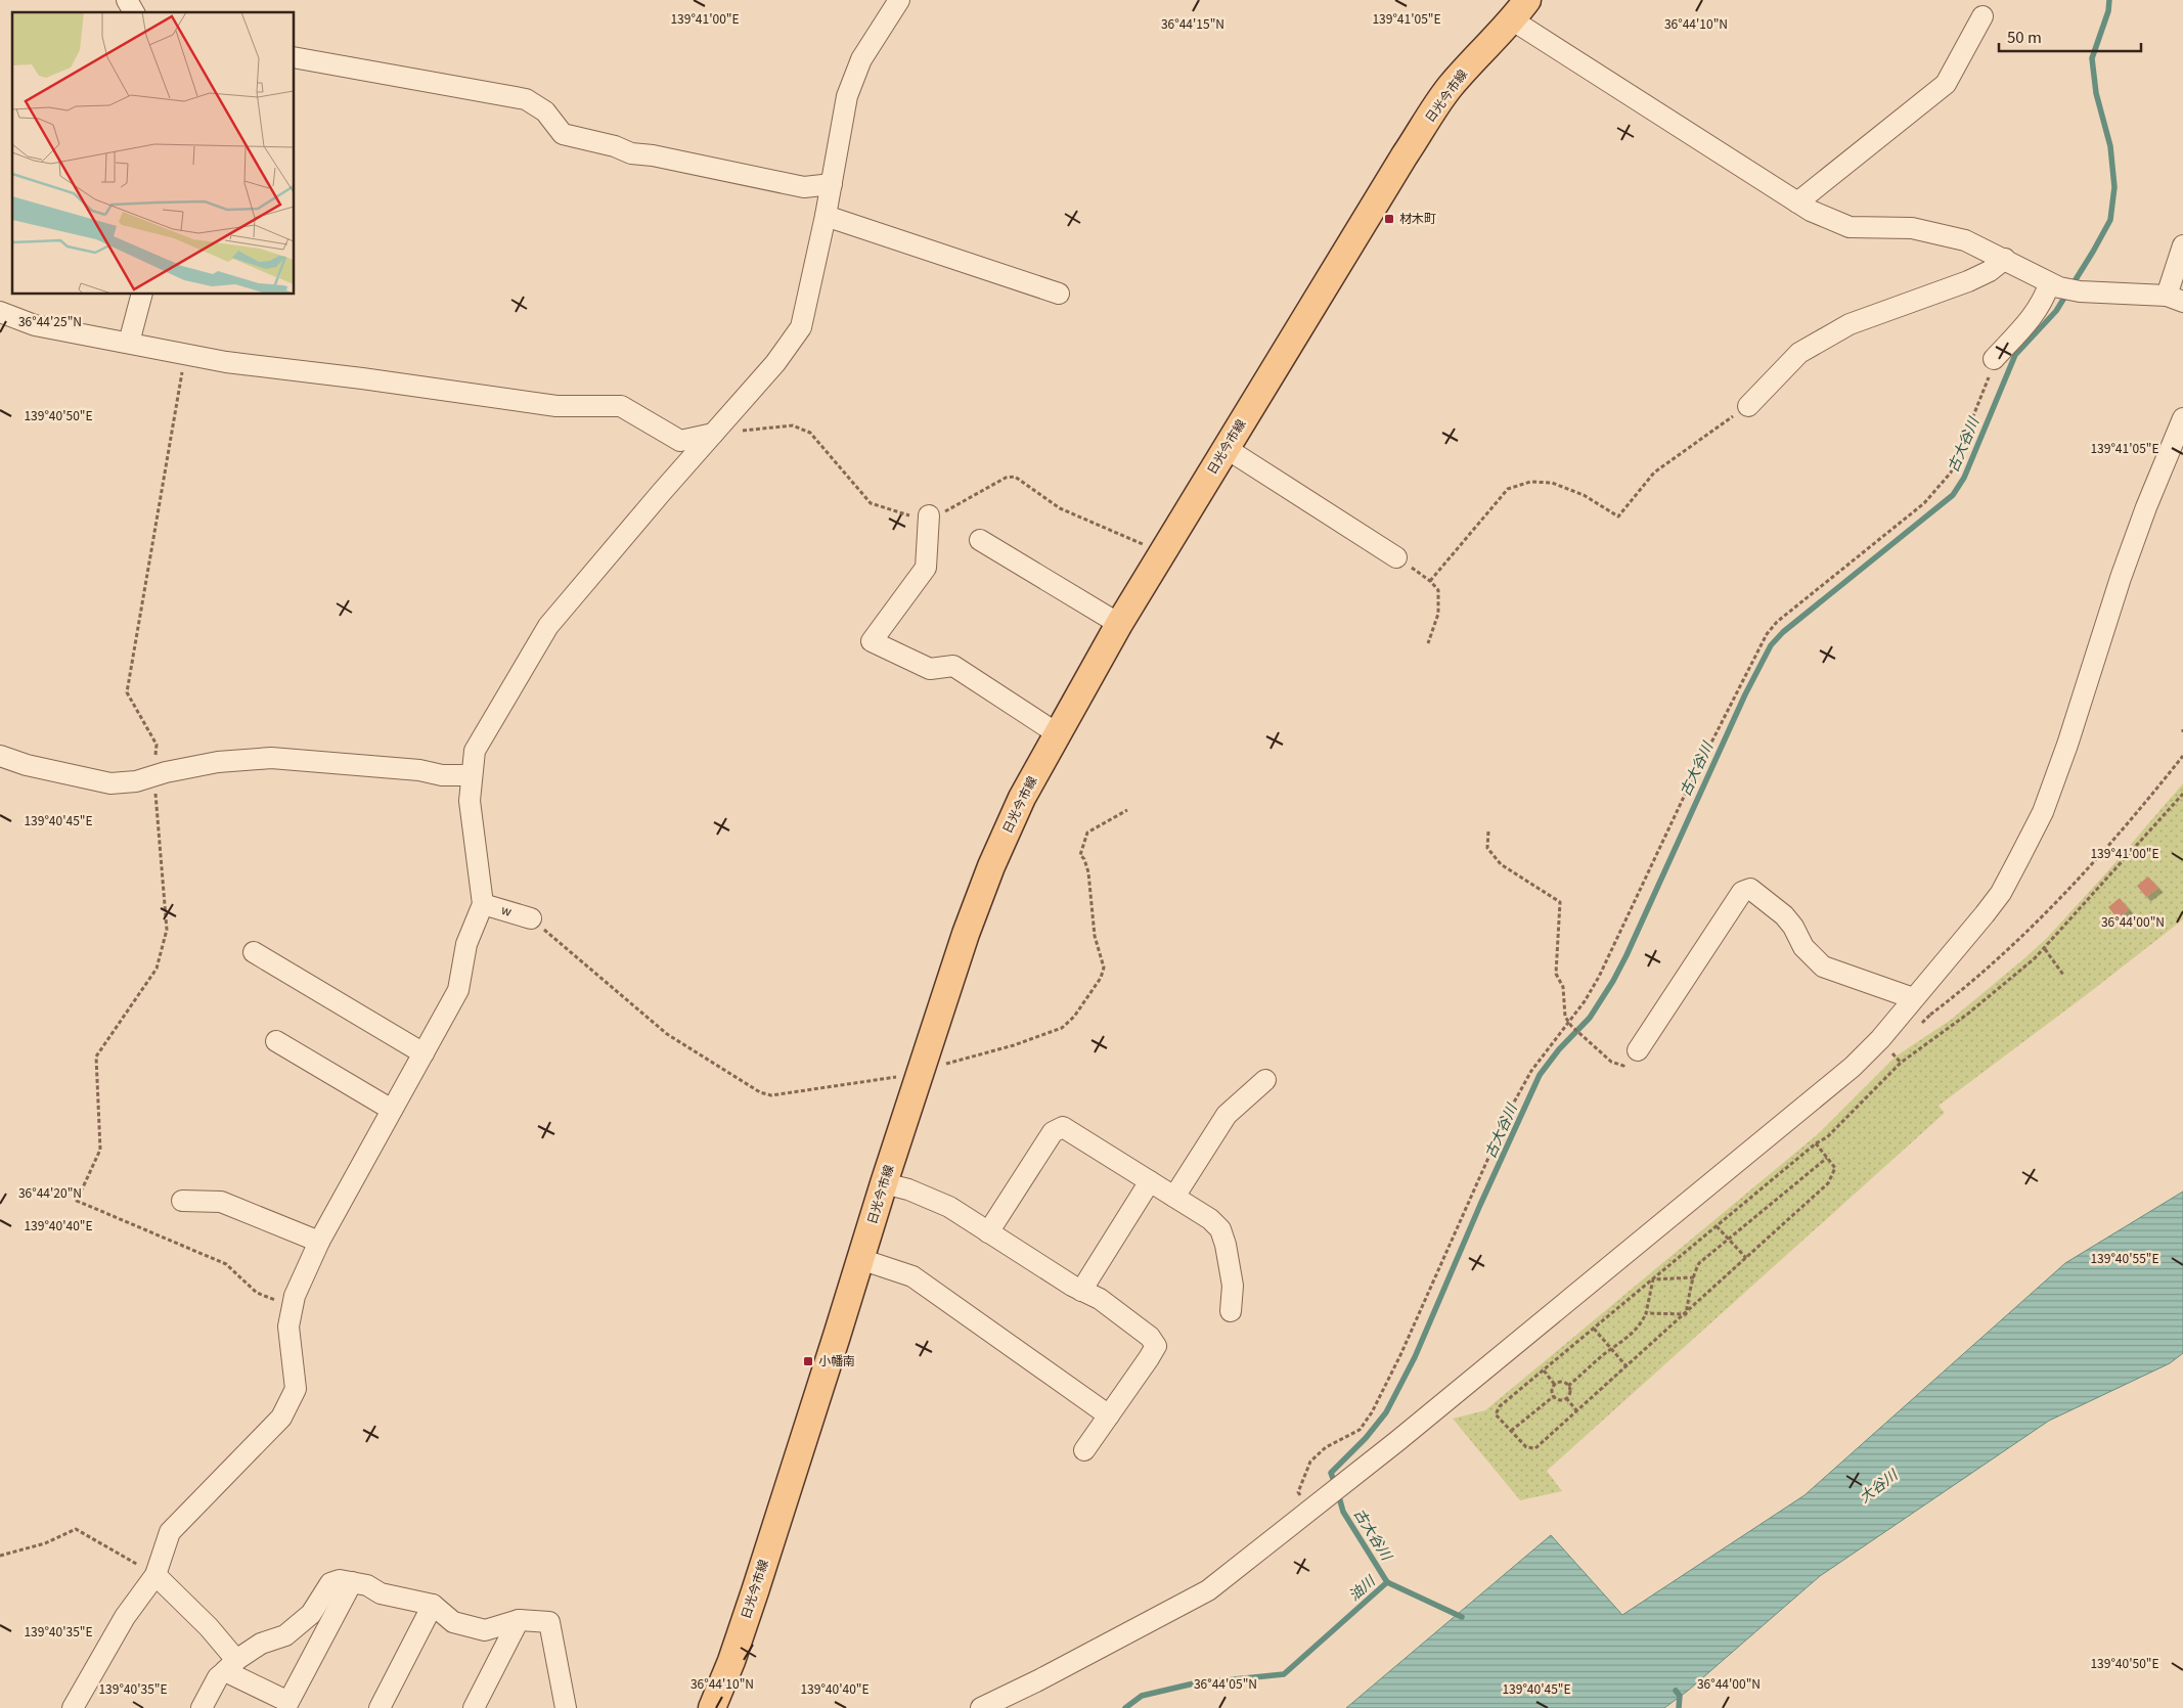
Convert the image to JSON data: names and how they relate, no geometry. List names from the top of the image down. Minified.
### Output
{"streets":{"main road":["日光今市線"],"street":["w"]},"water":["古大谷川","大谷川","油川"],"places":{"transit":["材木町","小幡南"]},"scale_bar":"50 m","coordinates":["139°41'00\"E","139°41'05\"E","36°44'15\"N","36°44'10\"N","36°44'25\"N","139°40'50\"E","139°40'45\"E","36°44'00\"N","36°44'20\"N","139°40'40\"E","139°40'55\"E","139°40'35\"E","36°44'05\"N"]}
